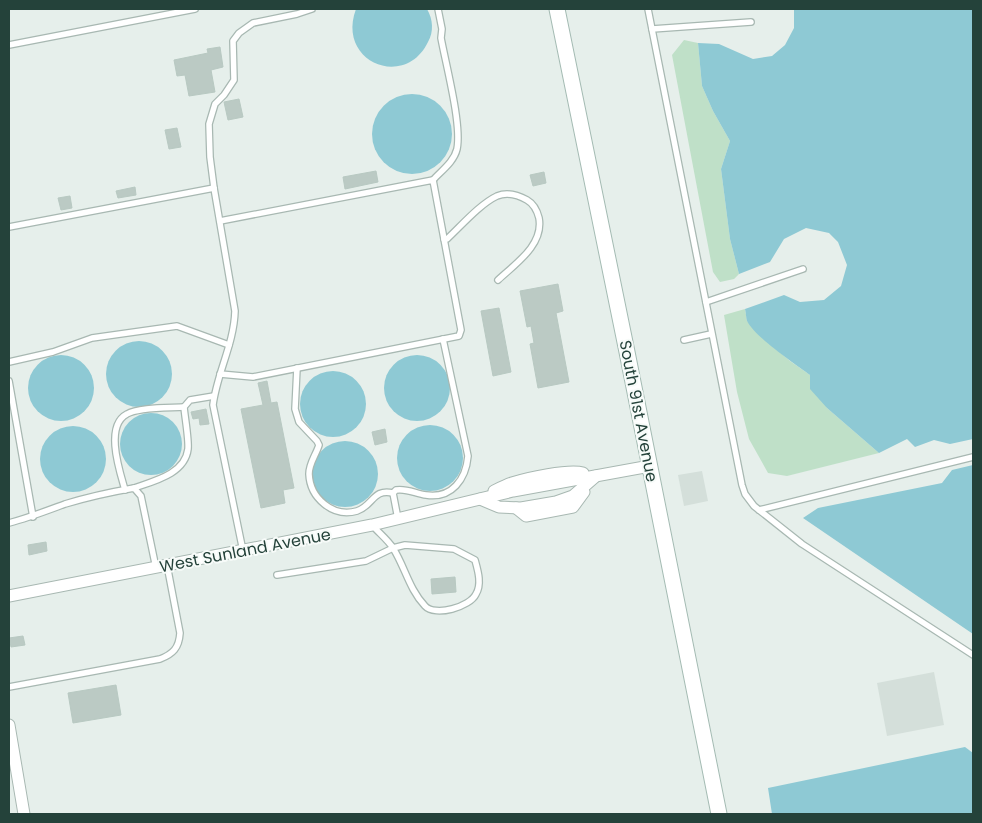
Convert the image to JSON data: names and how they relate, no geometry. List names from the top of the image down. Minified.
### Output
{"streets":{"main road":["South 91st Avenue"],"street":["West Sunland Avenue"]},"crossings":[["South 91st Avenue","West Sunland Avenue"]]}
